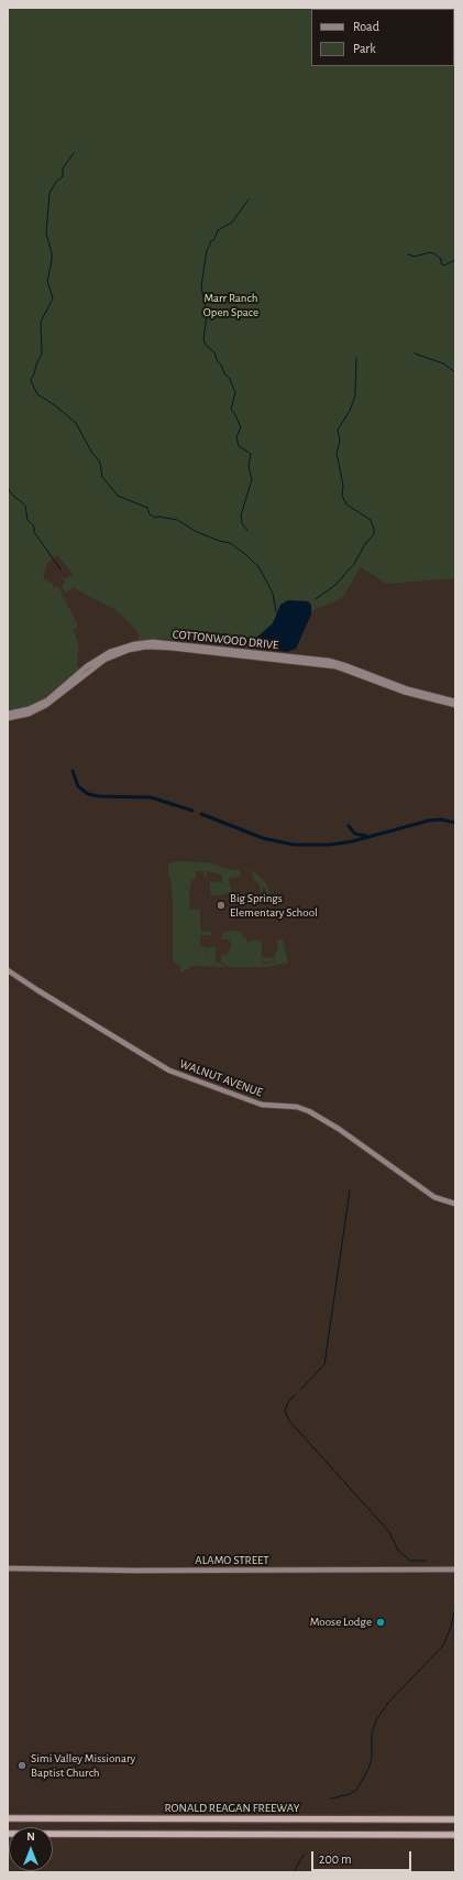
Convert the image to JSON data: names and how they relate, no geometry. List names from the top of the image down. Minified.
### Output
{"streets":{"highway":["RONALD REAGAN FREEWAY"],"street":["COTTONWOOD DRIVE","WALNUT AVENUE","ALAMO STREET"]},"parks":["Marr Ranch Open Space"],"places":["Big Springs Elementary School","Moose Lodge","Simi Valley Missionary Baptist Church"],"legend":["Road","Park"],"scale_bar":"200 m","north":"top"}
